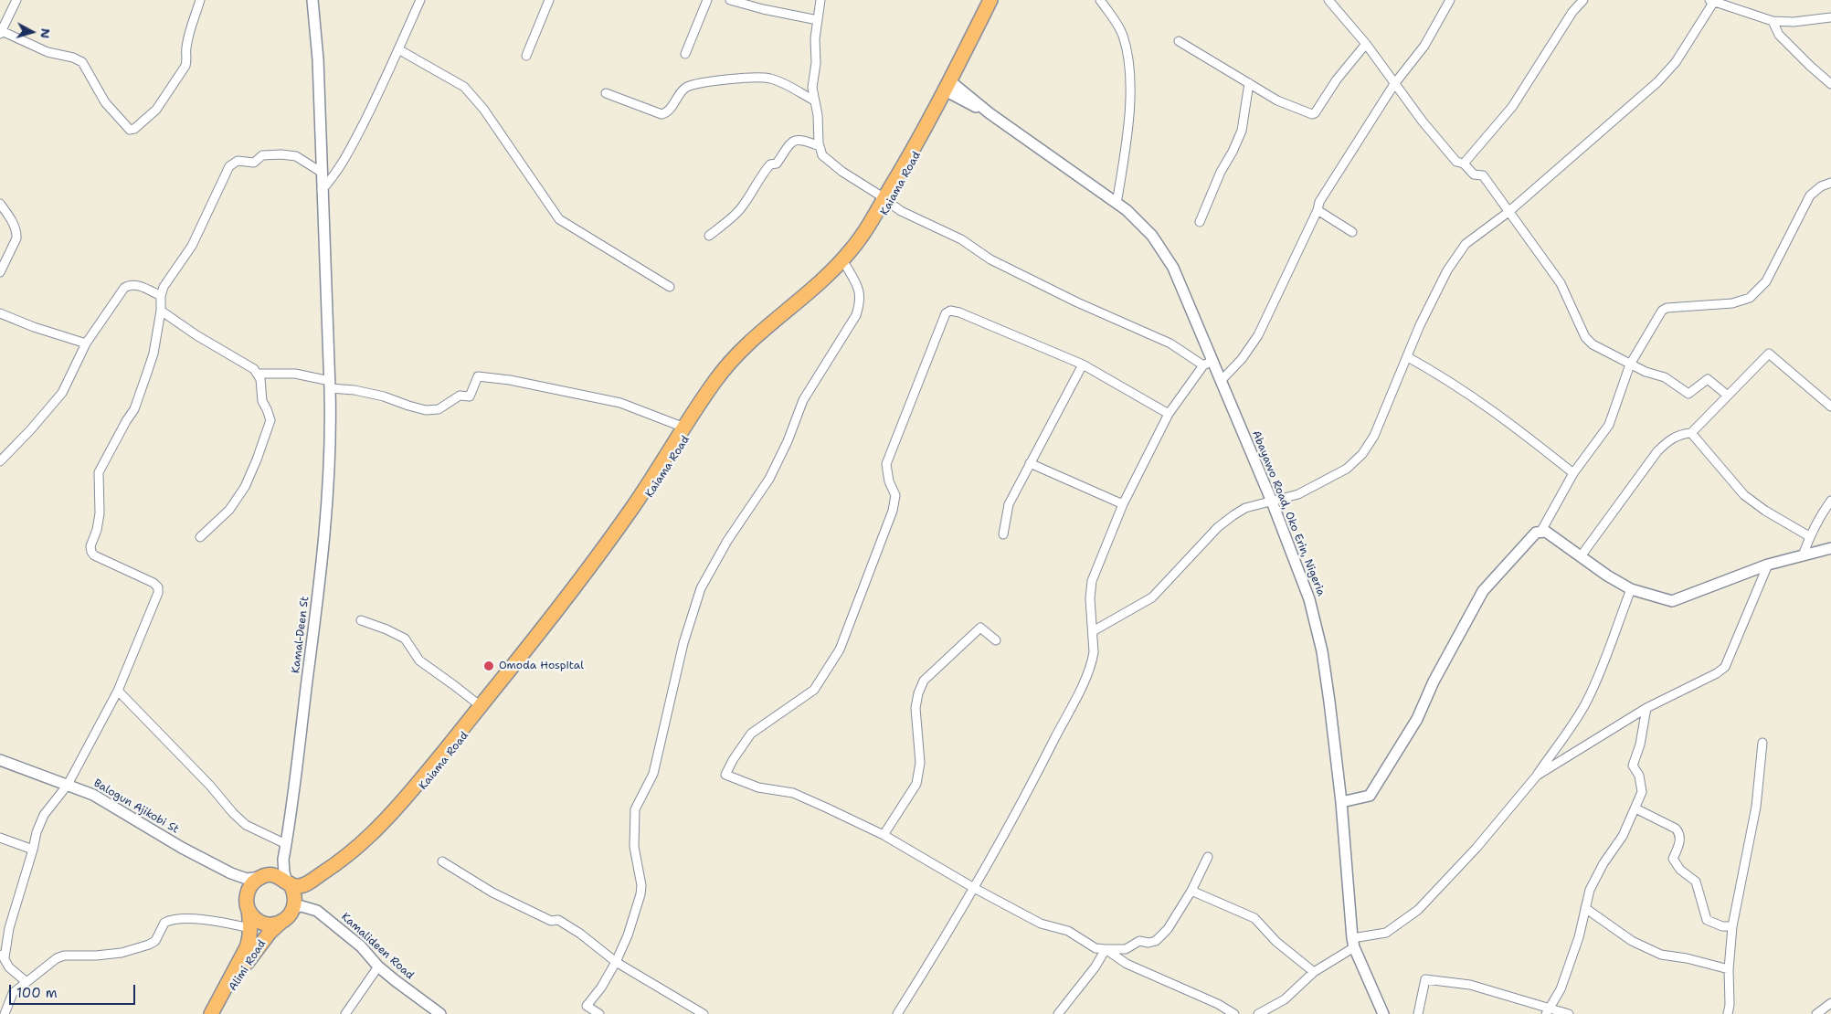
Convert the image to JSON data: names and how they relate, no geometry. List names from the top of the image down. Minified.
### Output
{"streets":{"highway":["Kaiama Road","Alimi Road"],"street":["Abayawo Road, Oko Erin, Nigeria","Kamal-Deen St","Balogun Ajikobi St","Kamalideen Road"]},"crossings":[["Kaiama Road","Abayawo Road, Oko Erin, Nigeria"],["Kaiama Road","Kamalideen Road"],["Kaiama Road","Alimi Road"],["Kamalideen Road","Alimi Road"]],"places":["Omoda Hospital"],"scale_bar":"100 m","north":"right"}
